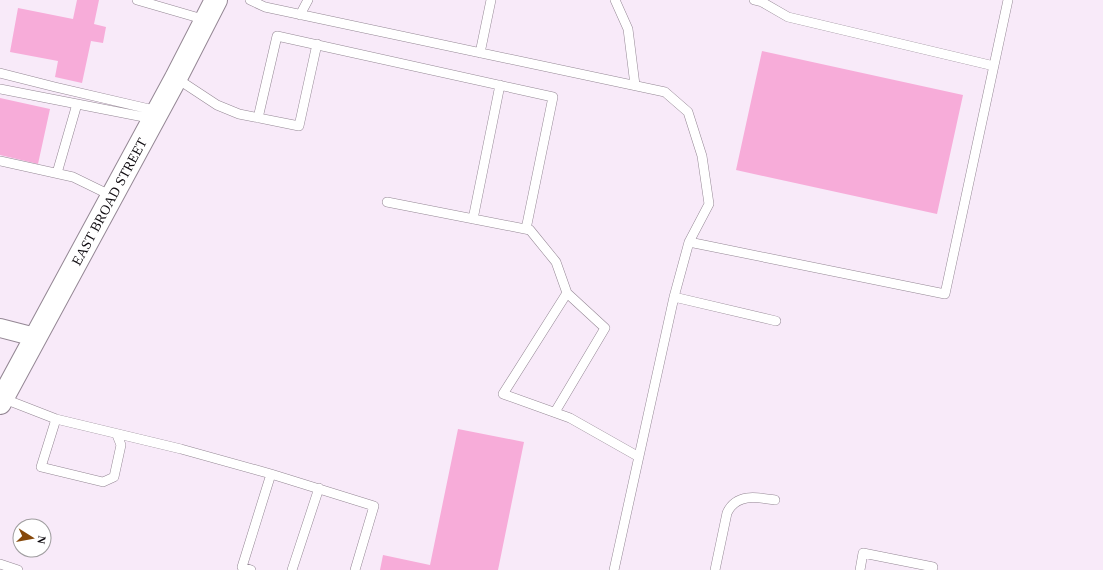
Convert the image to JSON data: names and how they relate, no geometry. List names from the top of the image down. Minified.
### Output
{"streets":{"street":["EAST BROAD STREET"]},"north":"right"}
